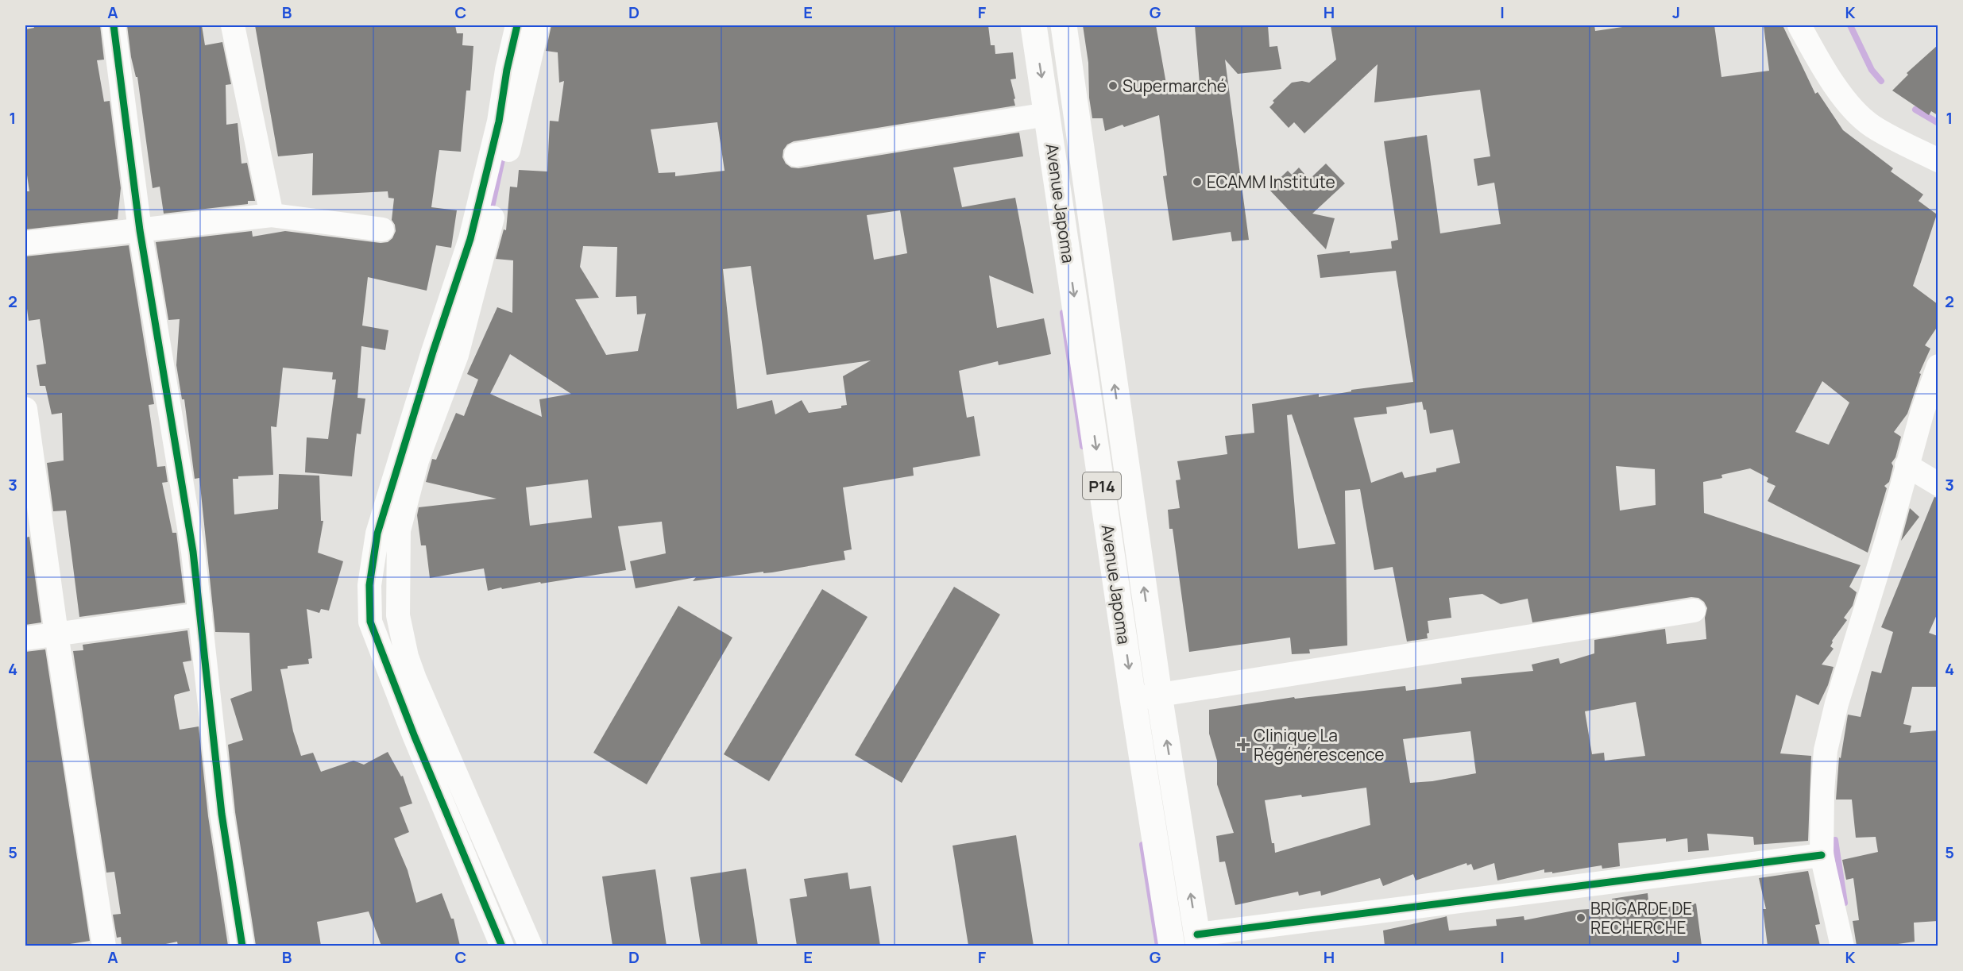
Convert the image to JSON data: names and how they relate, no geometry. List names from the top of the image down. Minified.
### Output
{"streets":{"main road":["Avenue Japoma","P14"]},"places":{"other":["Supermarché","ECAMM Institute","BRIGARDE DE RECHERCHE"],"health":["Clinique La Régénérescence"]},"grid":{"columns":["A","B","C","D","E","F","G","H","I","J","K"],"rows":["1","2","3","4","5"]}}
